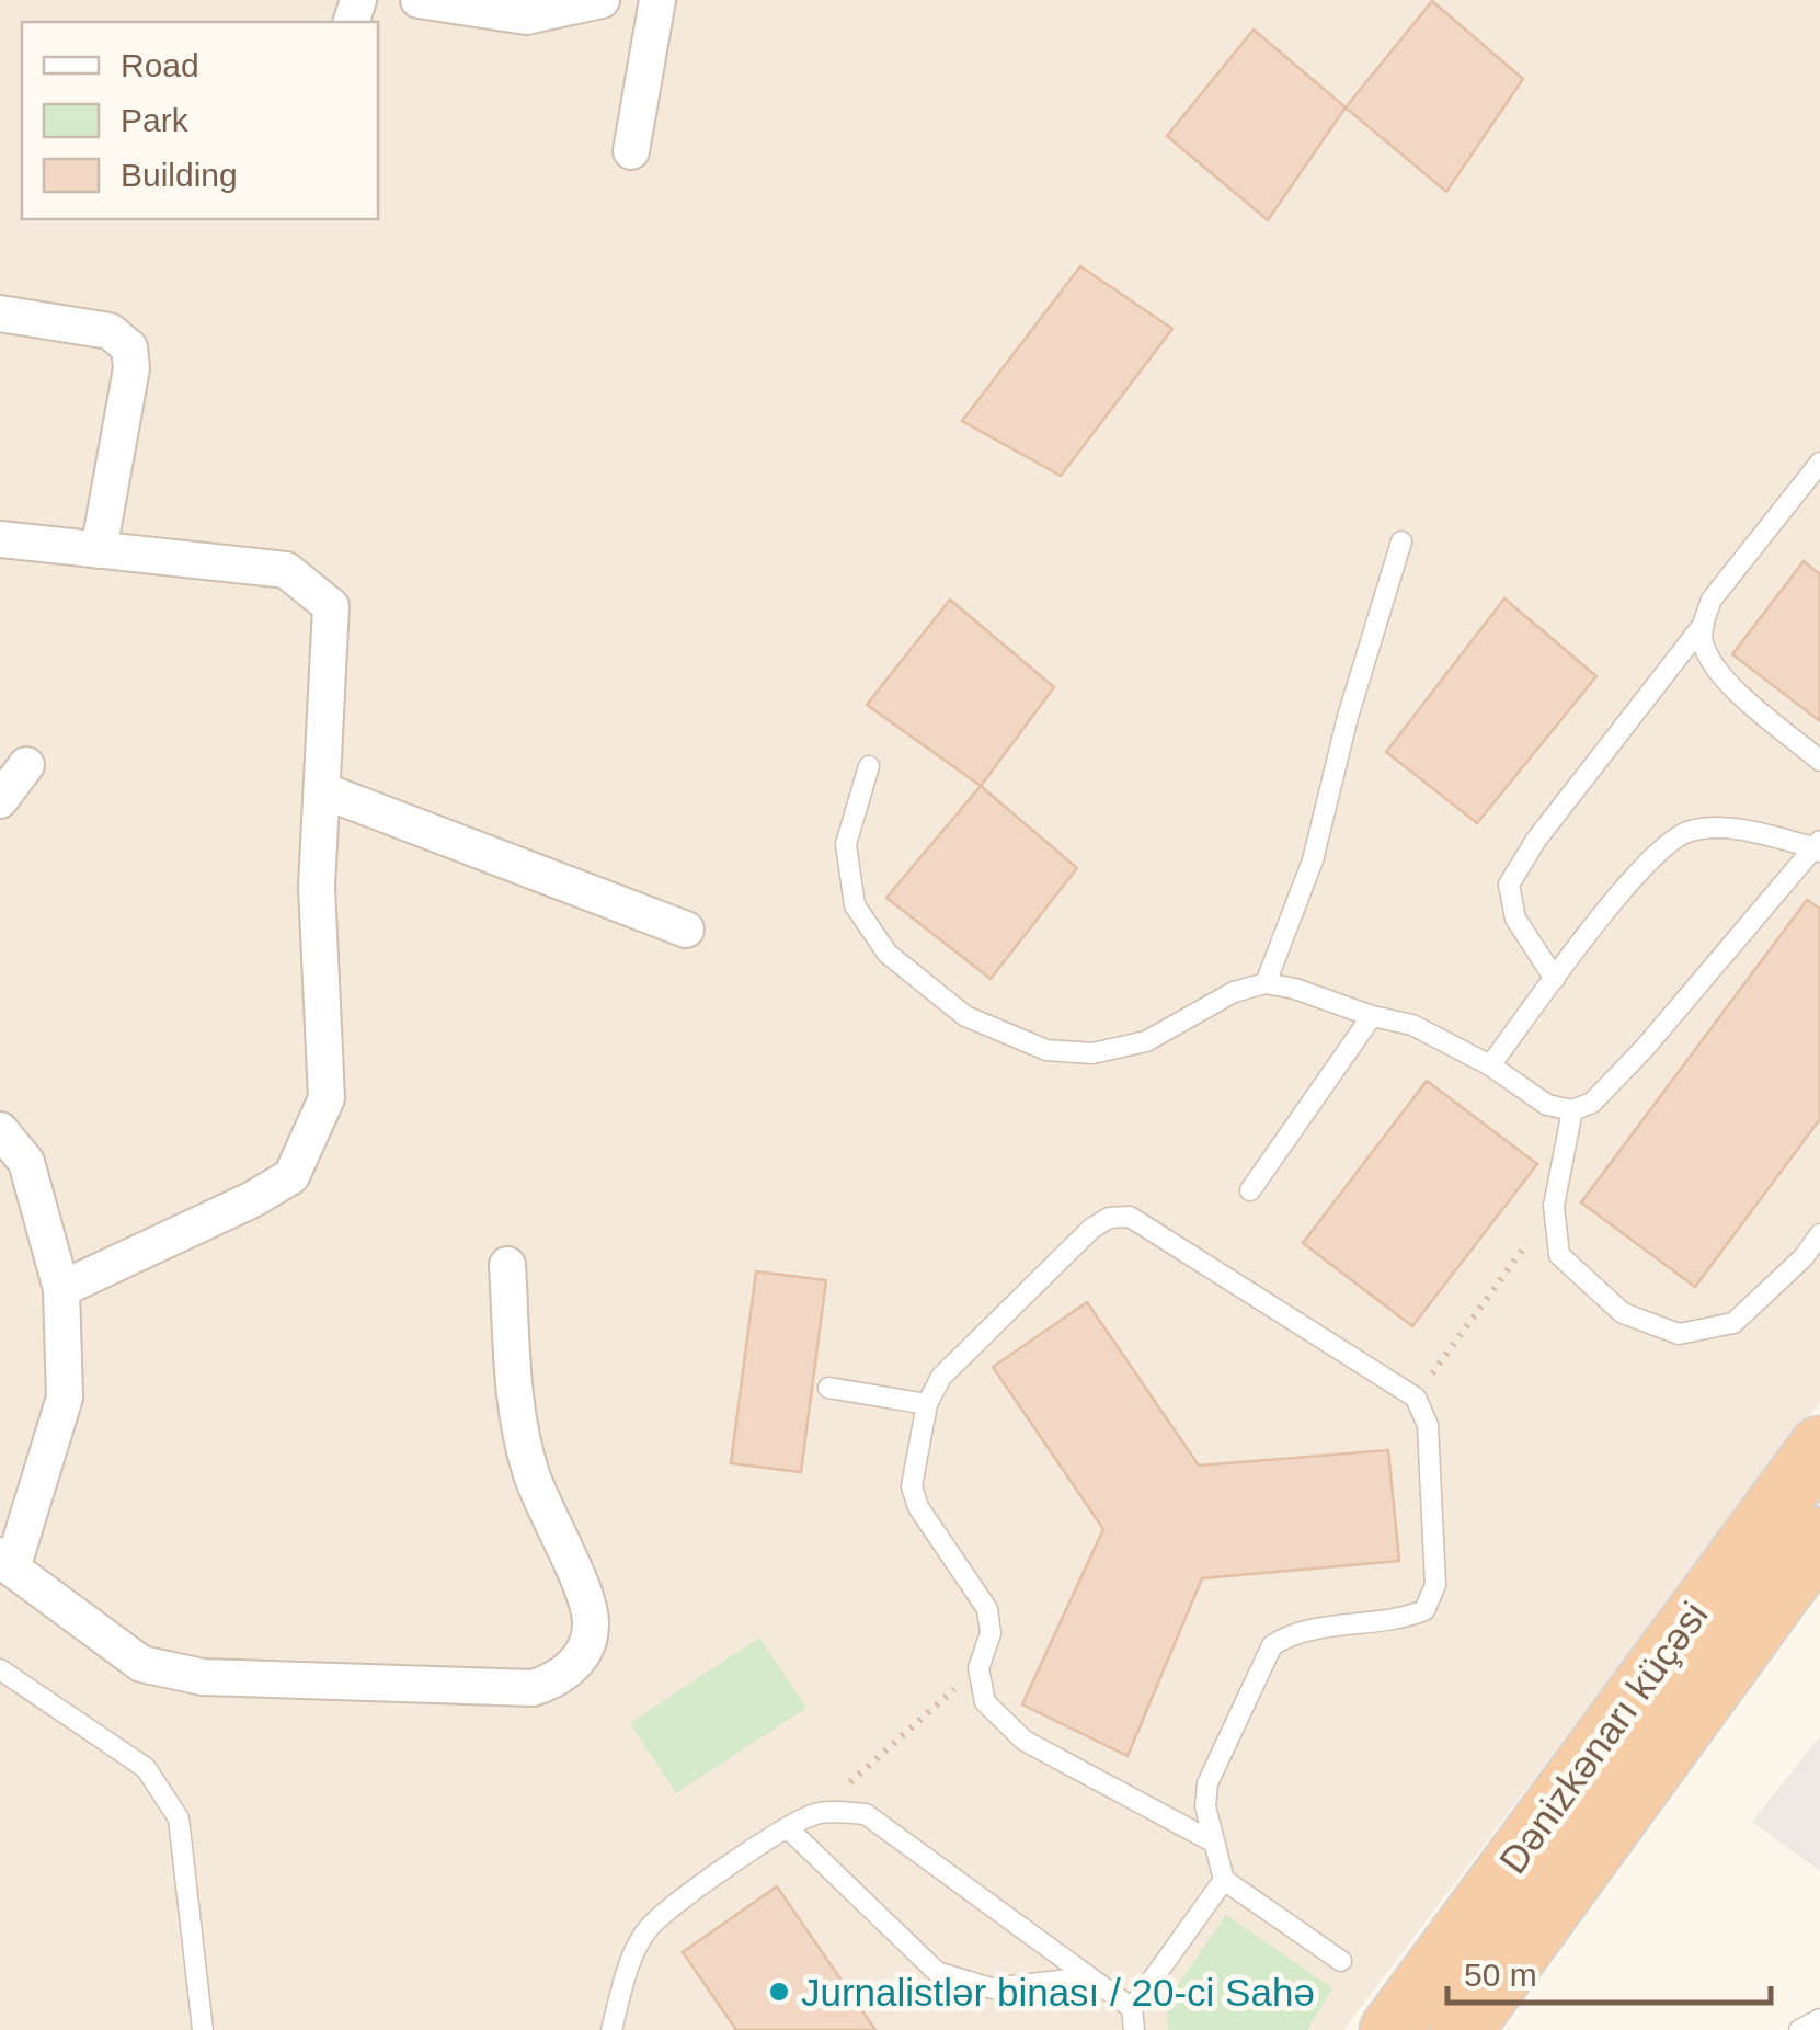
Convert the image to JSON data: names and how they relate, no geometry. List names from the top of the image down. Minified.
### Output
{"streets":{"highway":["Dənizkənarı küçəsi"]},"places":["Jurnalistlər binası / 20-ci Sahə"],"legend":["Road","Park","Building"],"scale_bar":"50 m"}
